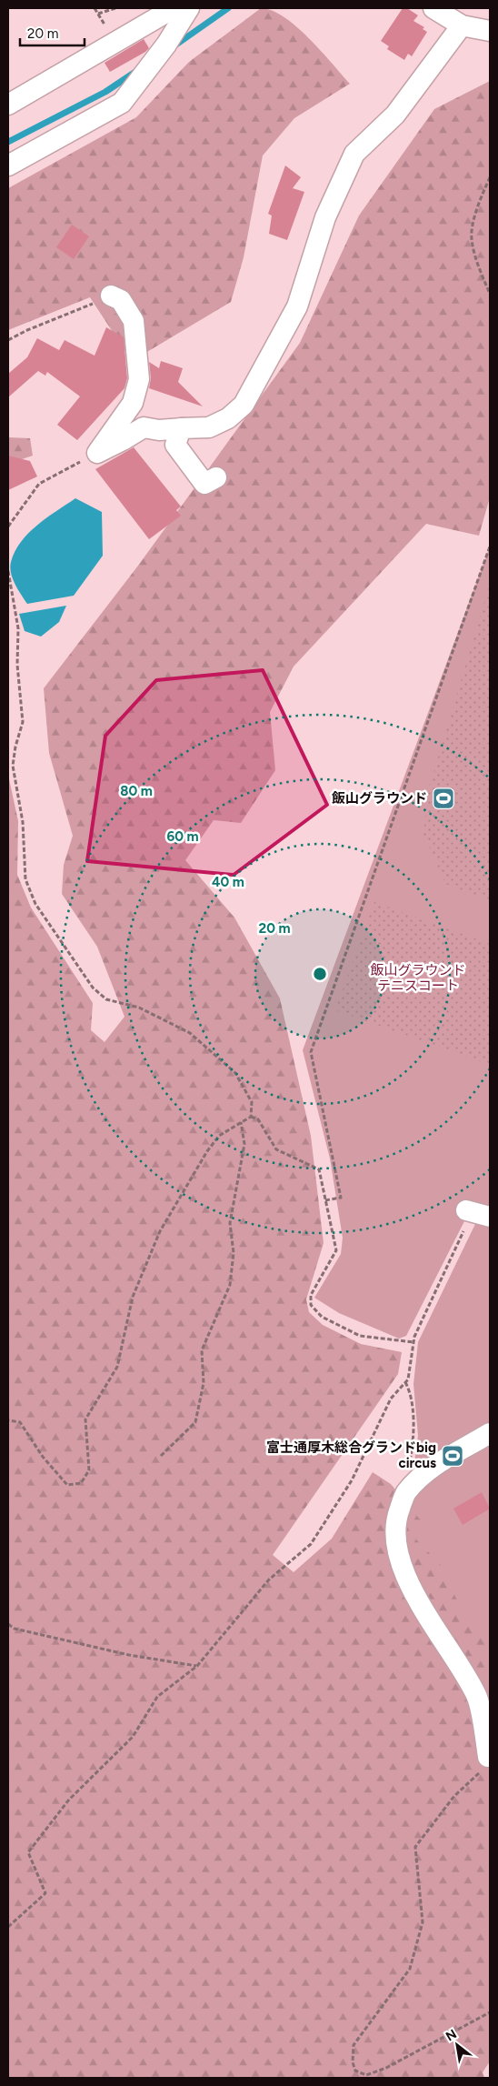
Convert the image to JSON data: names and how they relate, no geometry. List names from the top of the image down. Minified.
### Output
{"parks":["飯山グラウンド テニスコート"],"places":{"sports":["飯山グラウンド","富士通厚木総合グランドbig circus"]},"scale_bar":"20 m","north":"top left","rings":["80 m","60 m","40 m","20 m"]}
